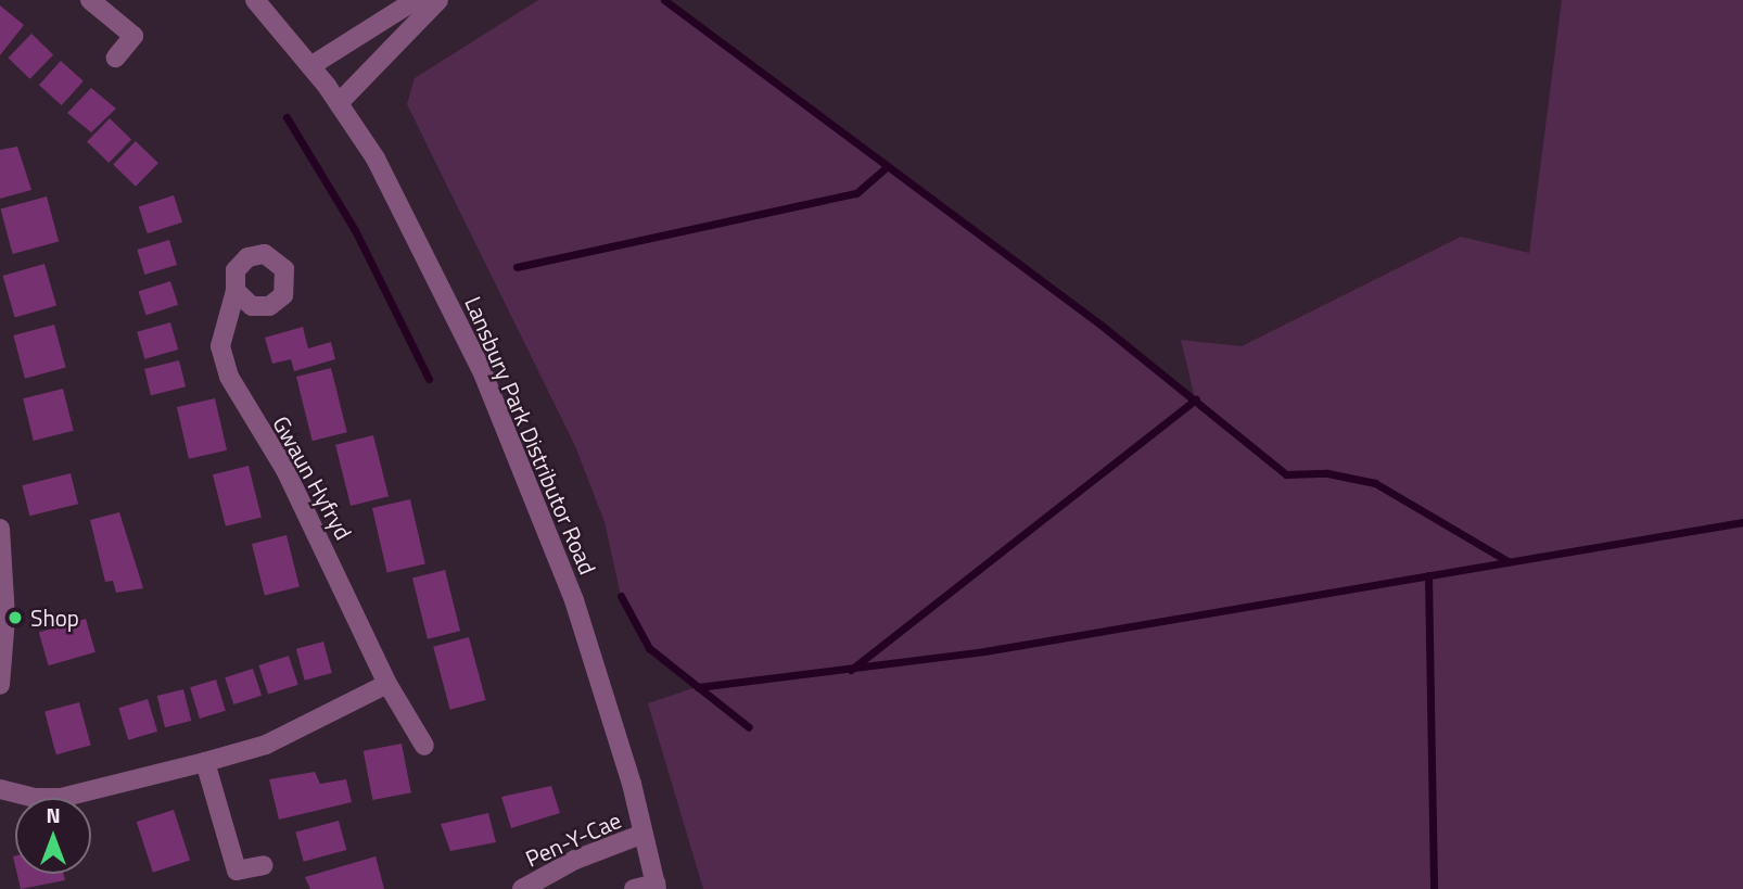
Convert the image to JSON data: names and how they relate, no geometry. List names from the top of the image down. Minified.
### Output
{"streets":{"street":["Lansbury Park Distributor Road","Gwaun Hyfryd","Pen-Y-Cae"]},"crossings":[["Lansbury Park Distributor Road","Pen-Y-Cae"]],"places":["Shop"],"north":"top"}
